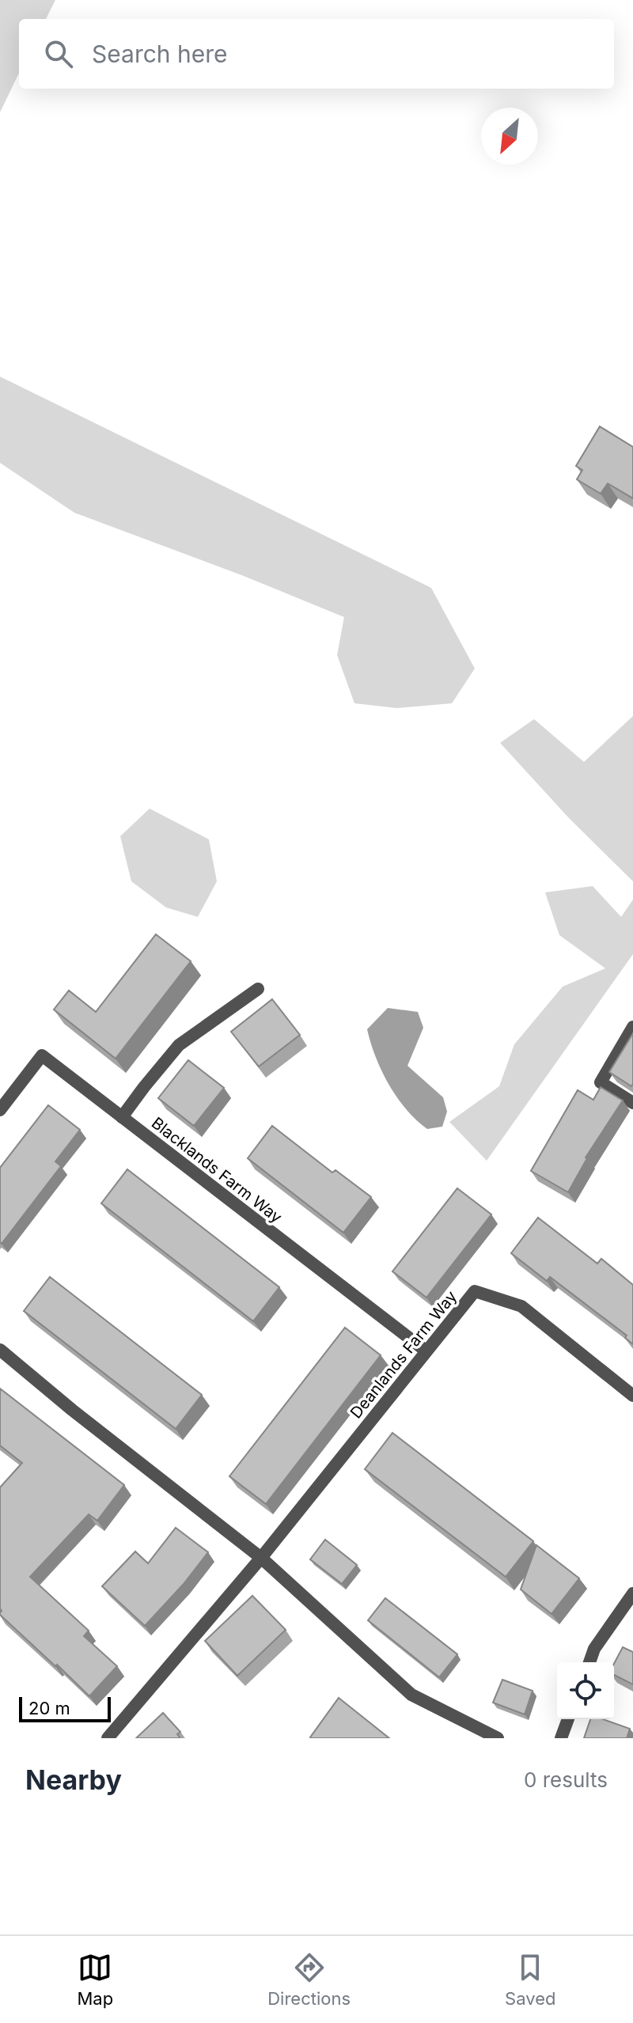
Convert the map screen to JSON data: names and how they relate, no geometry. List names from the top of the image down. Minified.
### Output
{"streets":{"street":["Blacklands Farm Way","Deanlands Farm Way"]},"crossings":[["Blacklands Farm Way","Deanlands Farm Way"]],"scale_bar":"20 m","north":"bottom left","page":{"search":"Search here","scale":"20 m","heading":["Nearby","0 results"],"nav":["Map","Directions","Saved"]}}
